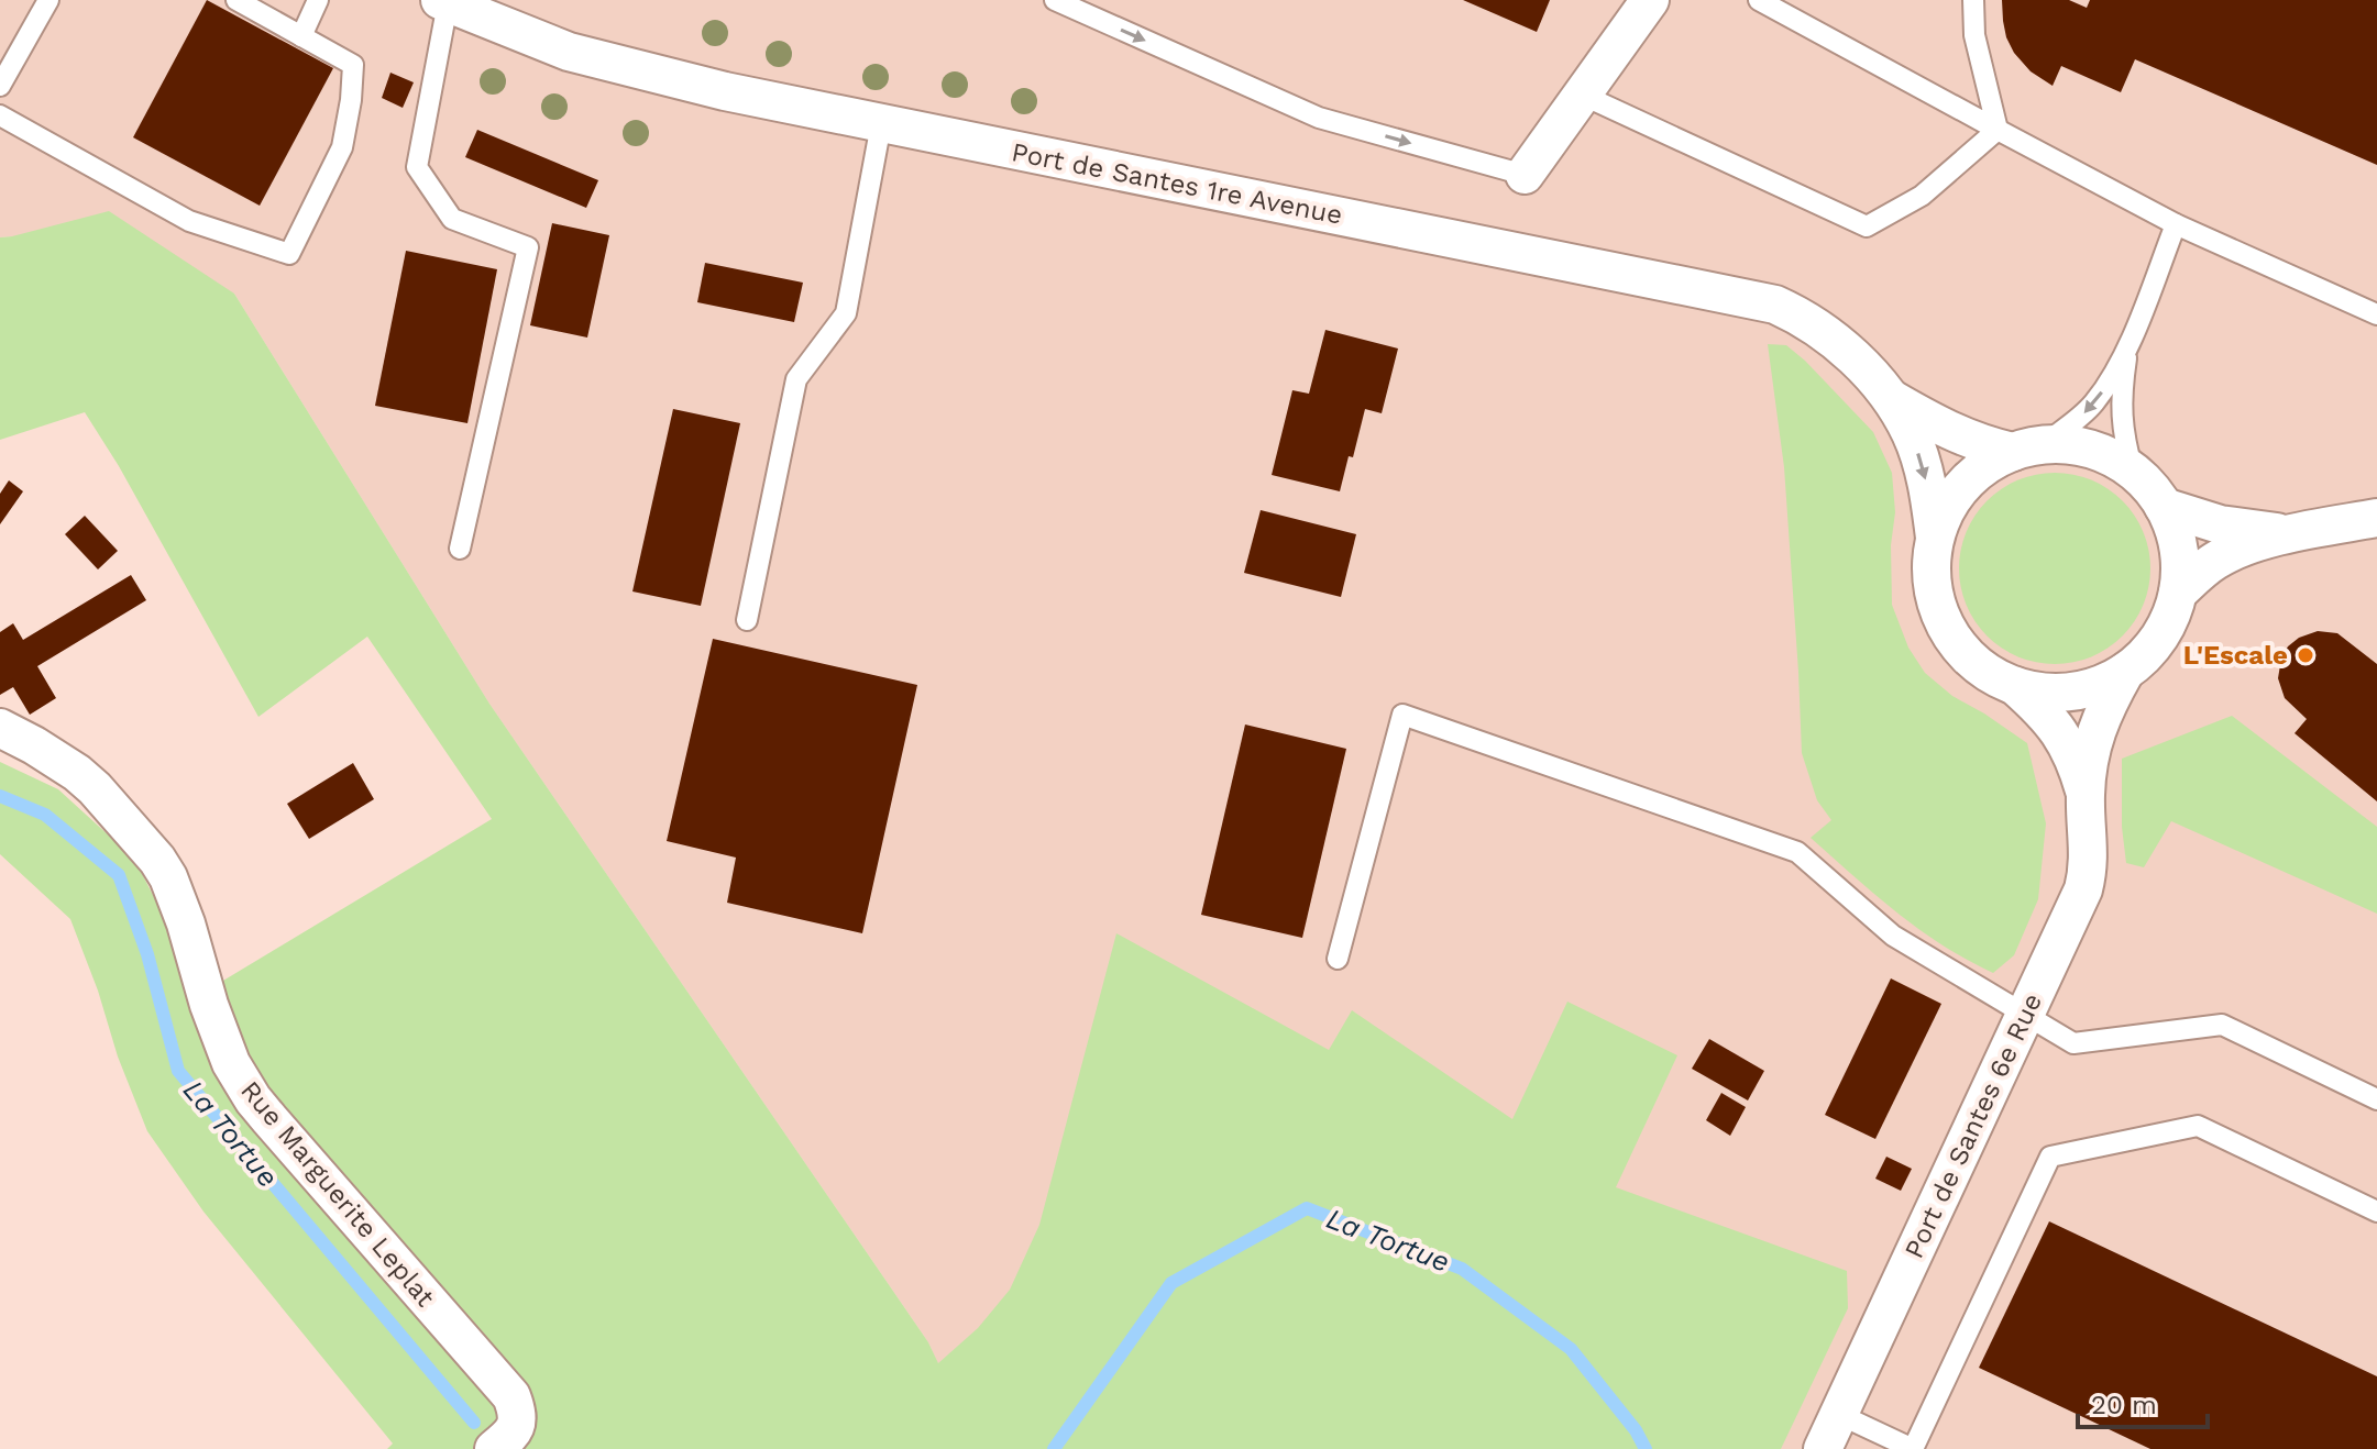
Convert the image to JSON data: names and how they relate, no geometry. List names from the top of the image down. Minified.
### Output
{"streets":{"street":["Port de Santes 1re Avenue","Port de Santes 6e Rue","Rue Marguerite Leplat"]},"crossings":[["Port de Santes 1re Avenue","Port de Santes 6e Rue"]],"water":["La Tortue"],"places":["L'Escale"],"scale_bar":"20 m"}
